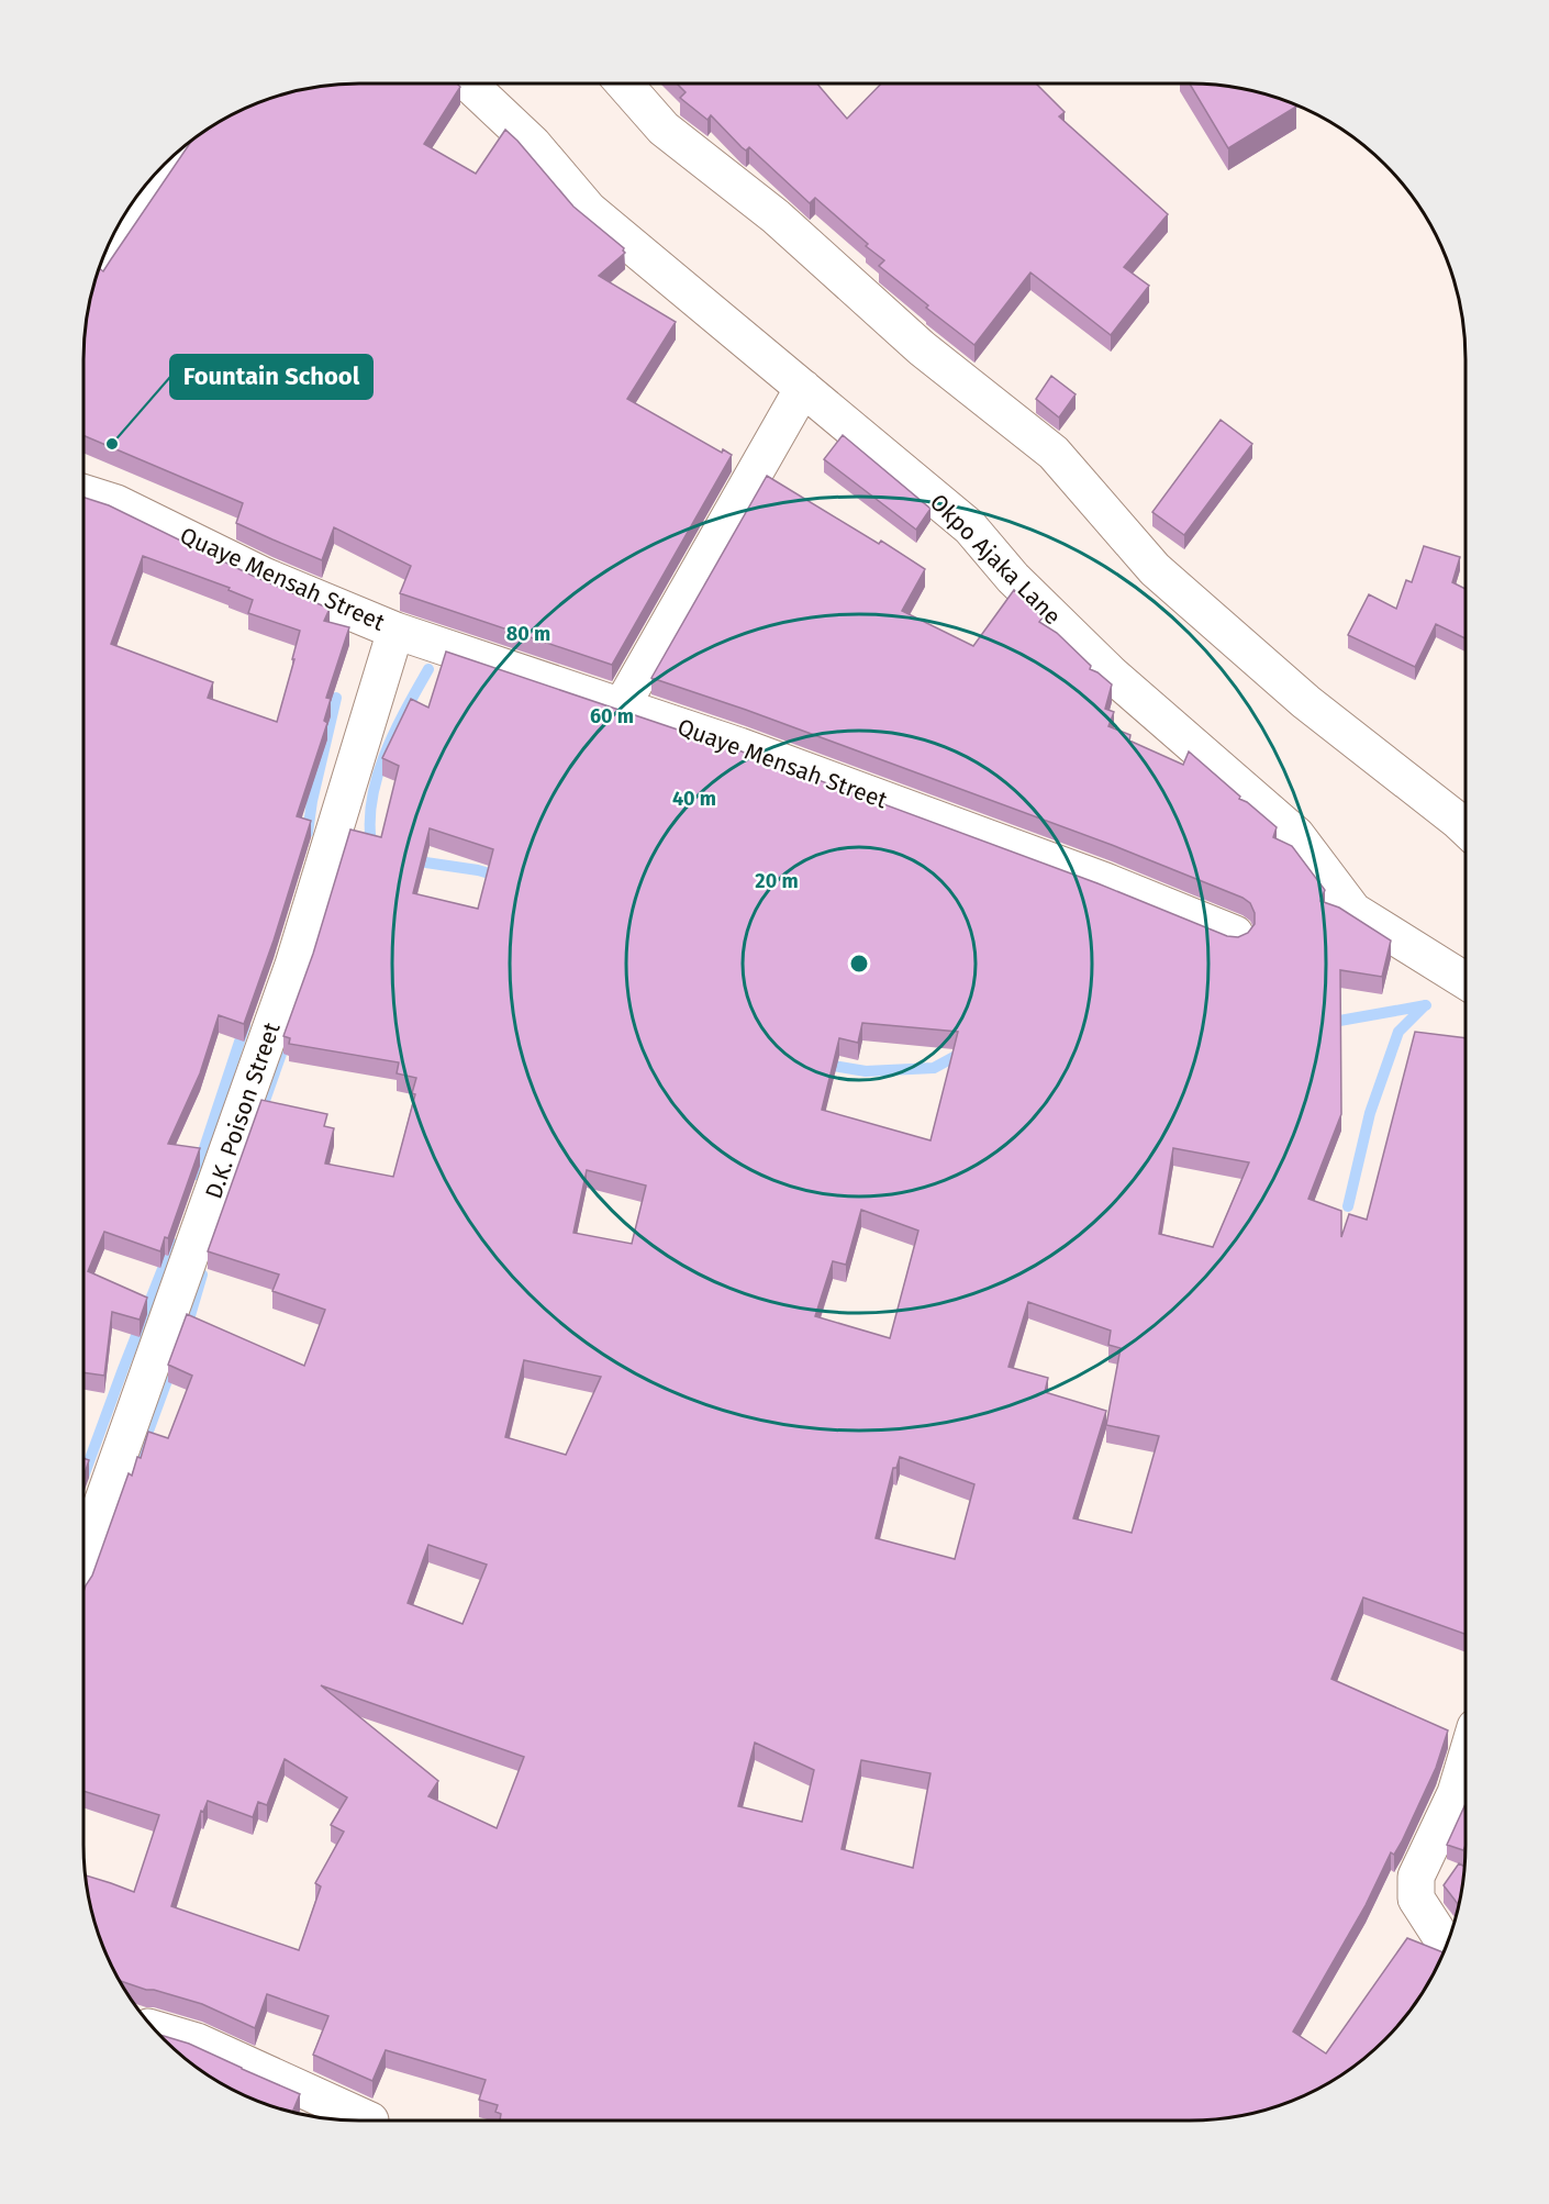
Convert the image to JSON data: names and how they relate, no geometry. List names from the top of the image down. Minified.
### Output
{"streets":{"street":["Okpo Ajaka Lane","Quaye Mensah Street","D.K. Poison Street"]},"crossings":[["Quaye Mensah Street","D.K. Poison Street"]],"places":["Fountain School"],"rings":["80 m","60 m","40 m","20 m"]}
